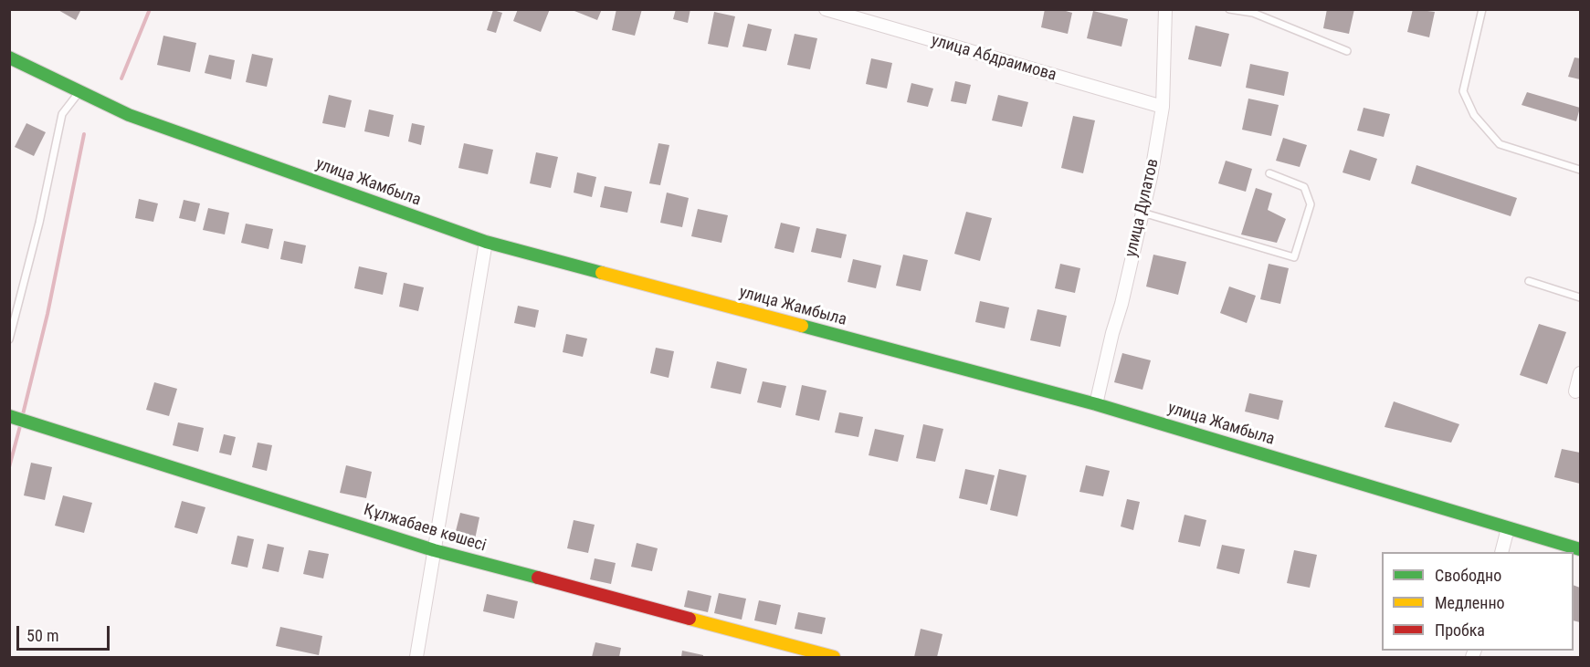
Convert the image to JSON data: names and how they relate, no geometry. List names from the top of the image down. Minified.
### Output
{"streets":{"street":["улица Абдраимова","улица Жамбыла","улица Дулатов","Құлжабаев көшесі"]},"crossings":[["улица Абдраимова","улица Дулатов"],["улица Жамбыла","улица Дулатов"]],"legend":["Свободно","Медленно","Пробка"],"scale_bar":"50 m"}
